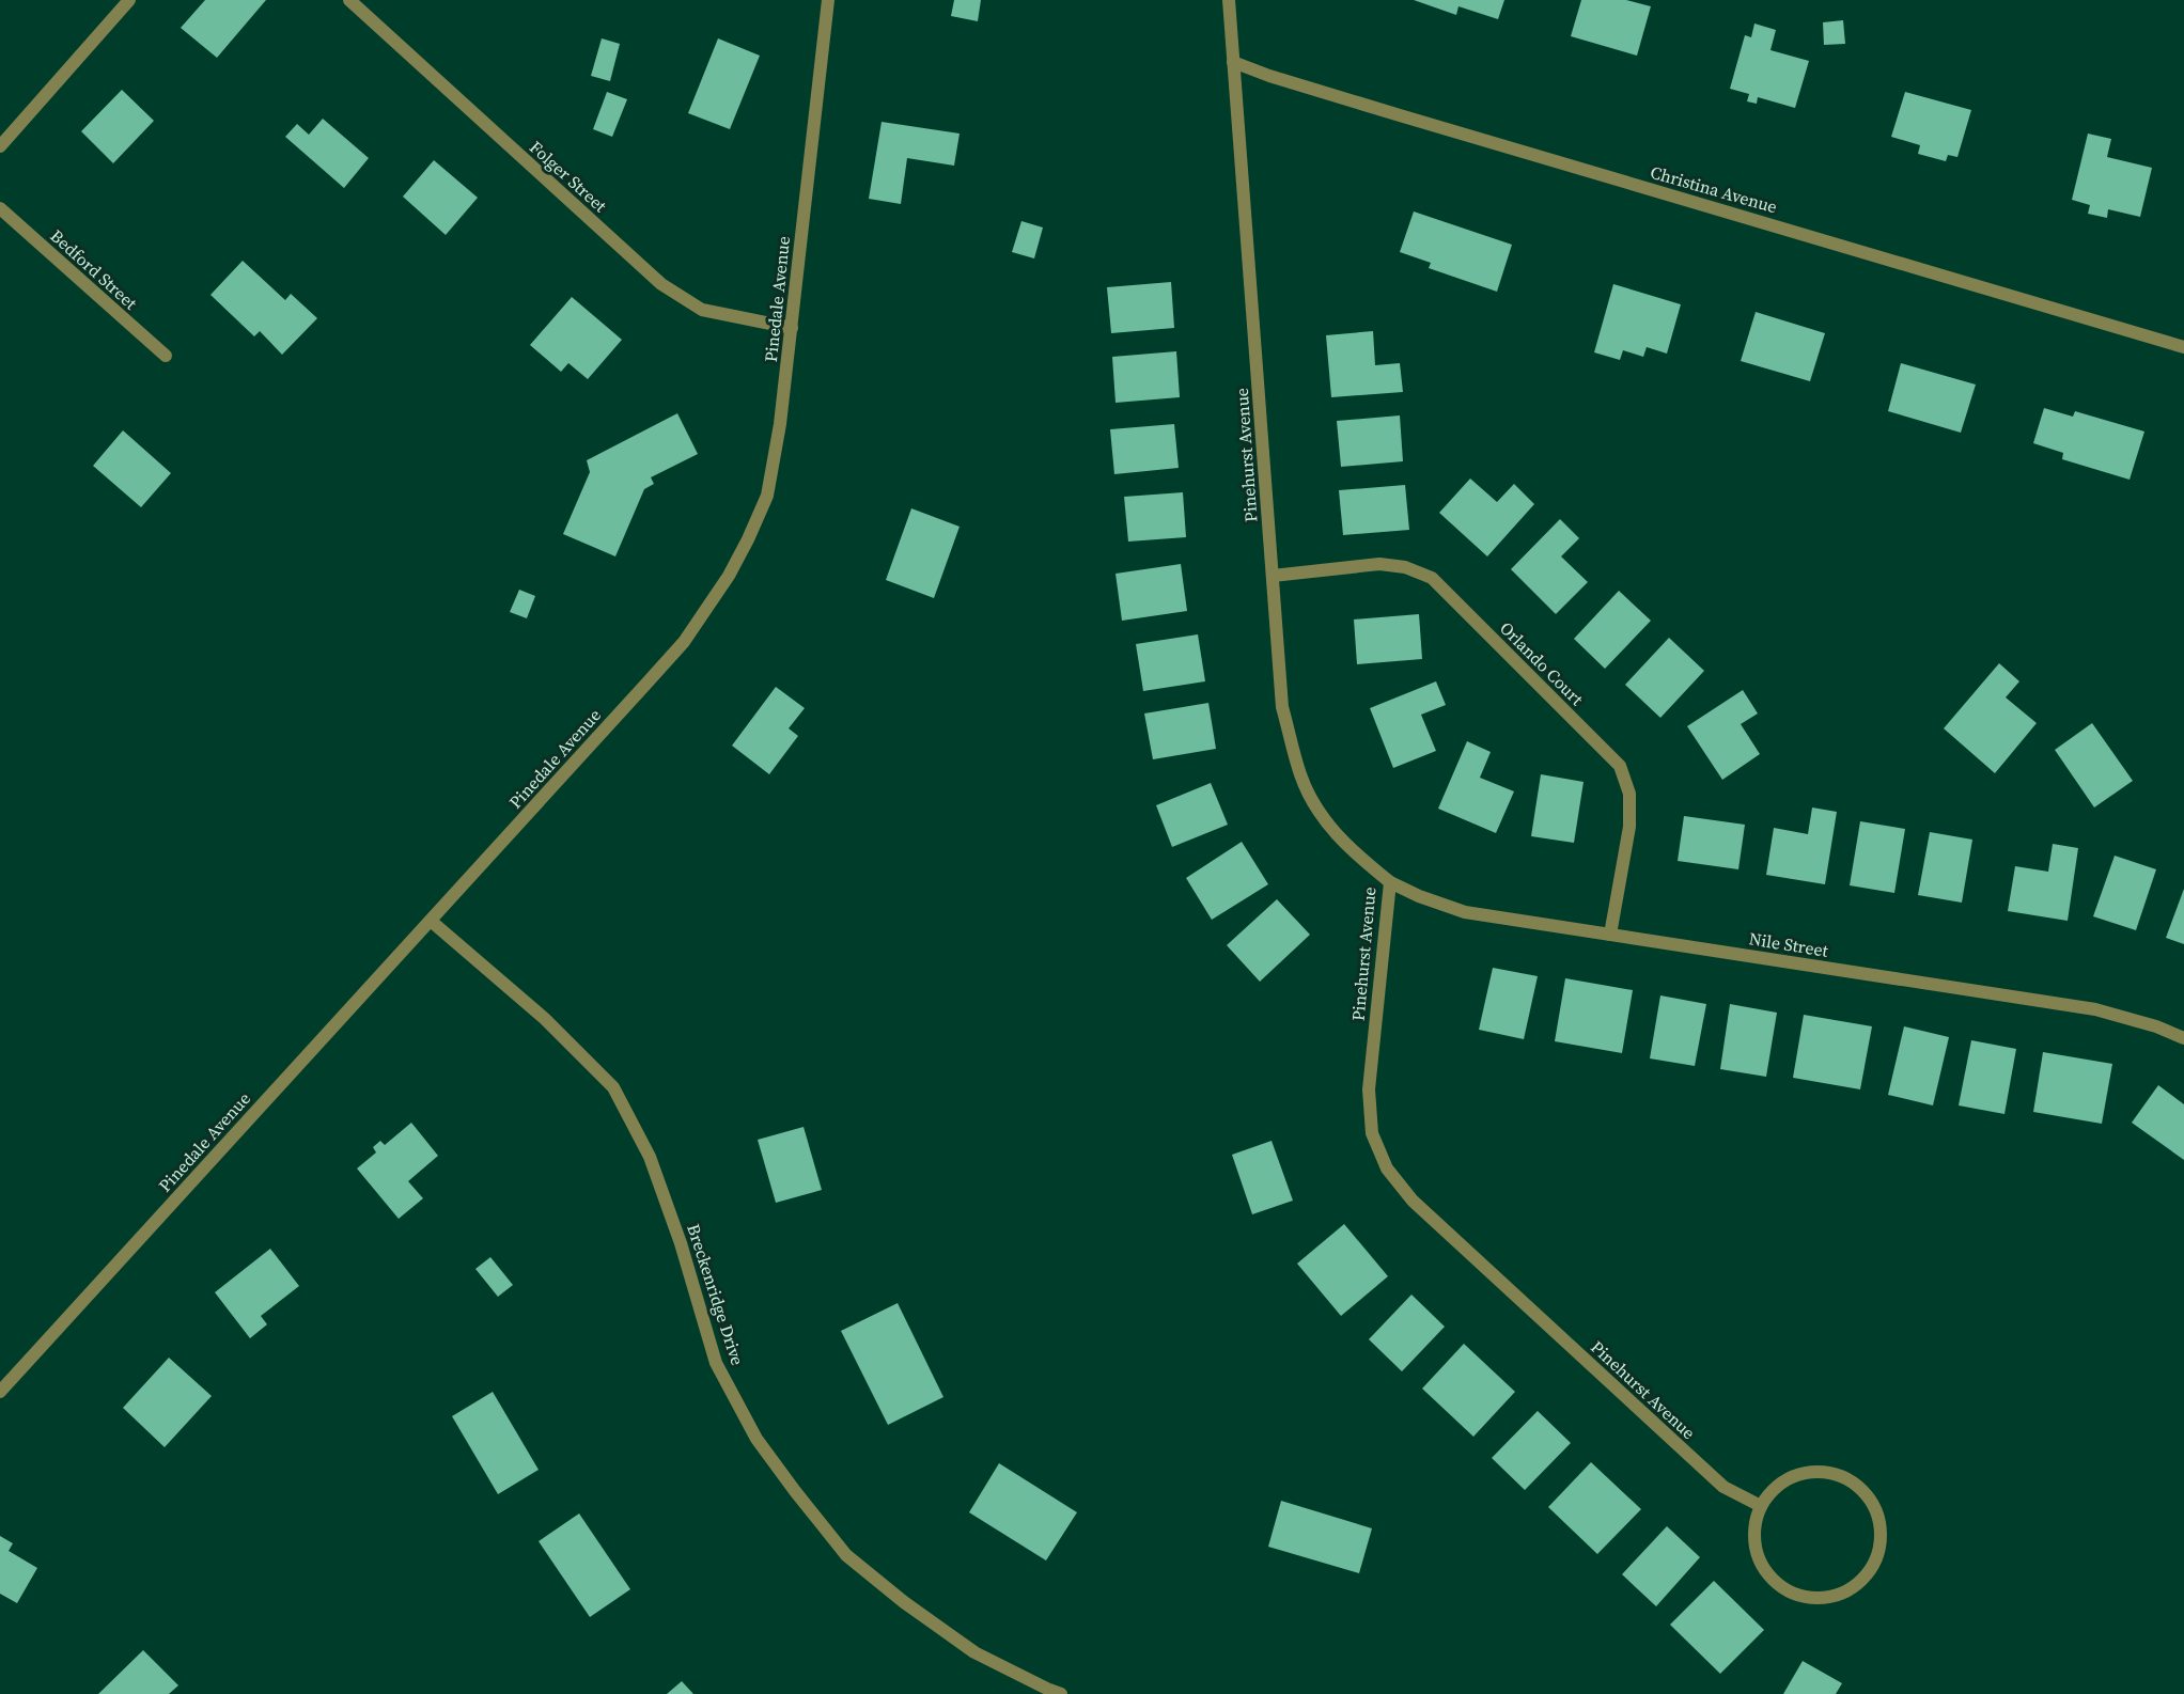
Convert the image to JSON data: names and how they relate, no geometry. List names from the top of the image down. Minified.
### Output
{"streets":{"street":["Folger Street","Christina Avenue","Bedford Street","Pinedale Avenue","Pinehurst Avenue","Orlando Court","Nile Street","Breckenridge Drive"]},"crossings":[["Folger Street","Pinedale Avenue"],["Christina Avenue","Pinehurst Avenue"],["Pinedale Avenue","Breckenridge Drive"],["Pinehurst Avenue","Orlando Court"],["Pinehurst Avenue","Nile Street"],["Orlando Court","Nile Street"]]}
